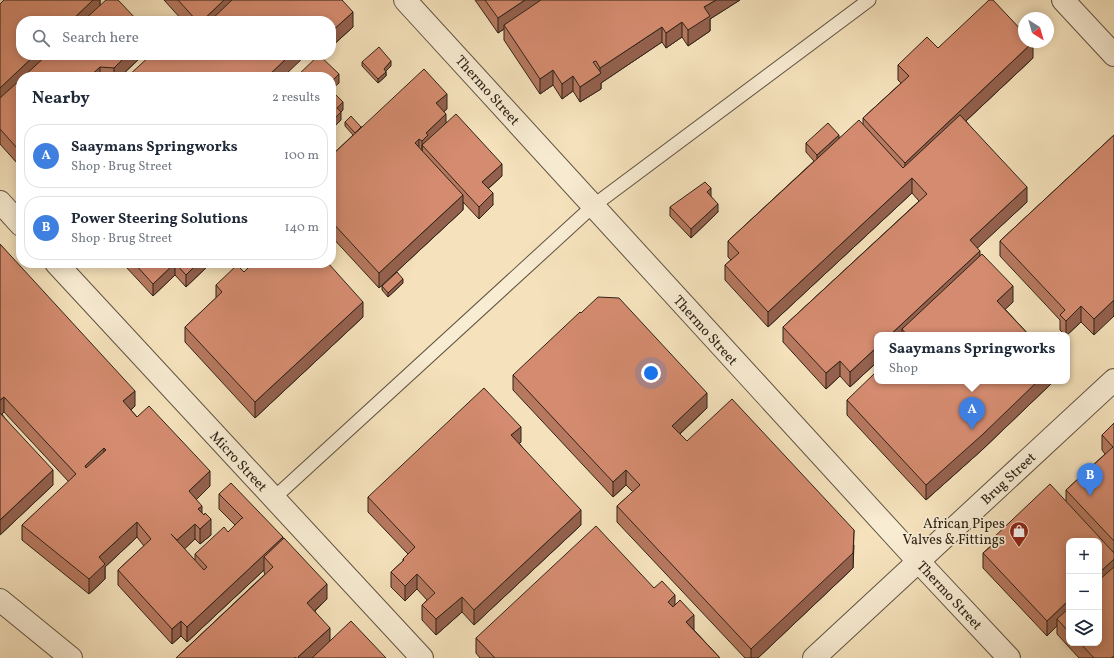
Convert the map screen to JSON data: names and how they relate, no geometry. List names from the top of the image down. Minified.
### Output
{"streets":{"street":["Thermo Street","Micro Street","Brug Street"]},"crossings":[["Thermo Street","Brug Street"]],"places":{"shop":["African Pipes Valves & Fittings"]},"north":"bottom right","page":{"search":"Search here","heading":["Nearby","2 results"],"list":[{"mark":"A","name":"Saaymans Springworks","note":"Shop · Brug Street","value":"100 m"},{"mark":"B","name":"Power Steering Solutions","note":"Shop · Brug Street","value":"140 m"}],"popup":["Saaymans Springworks","Shop"],"pins":["A","B"],"map_buttons":["+","−"]}}
